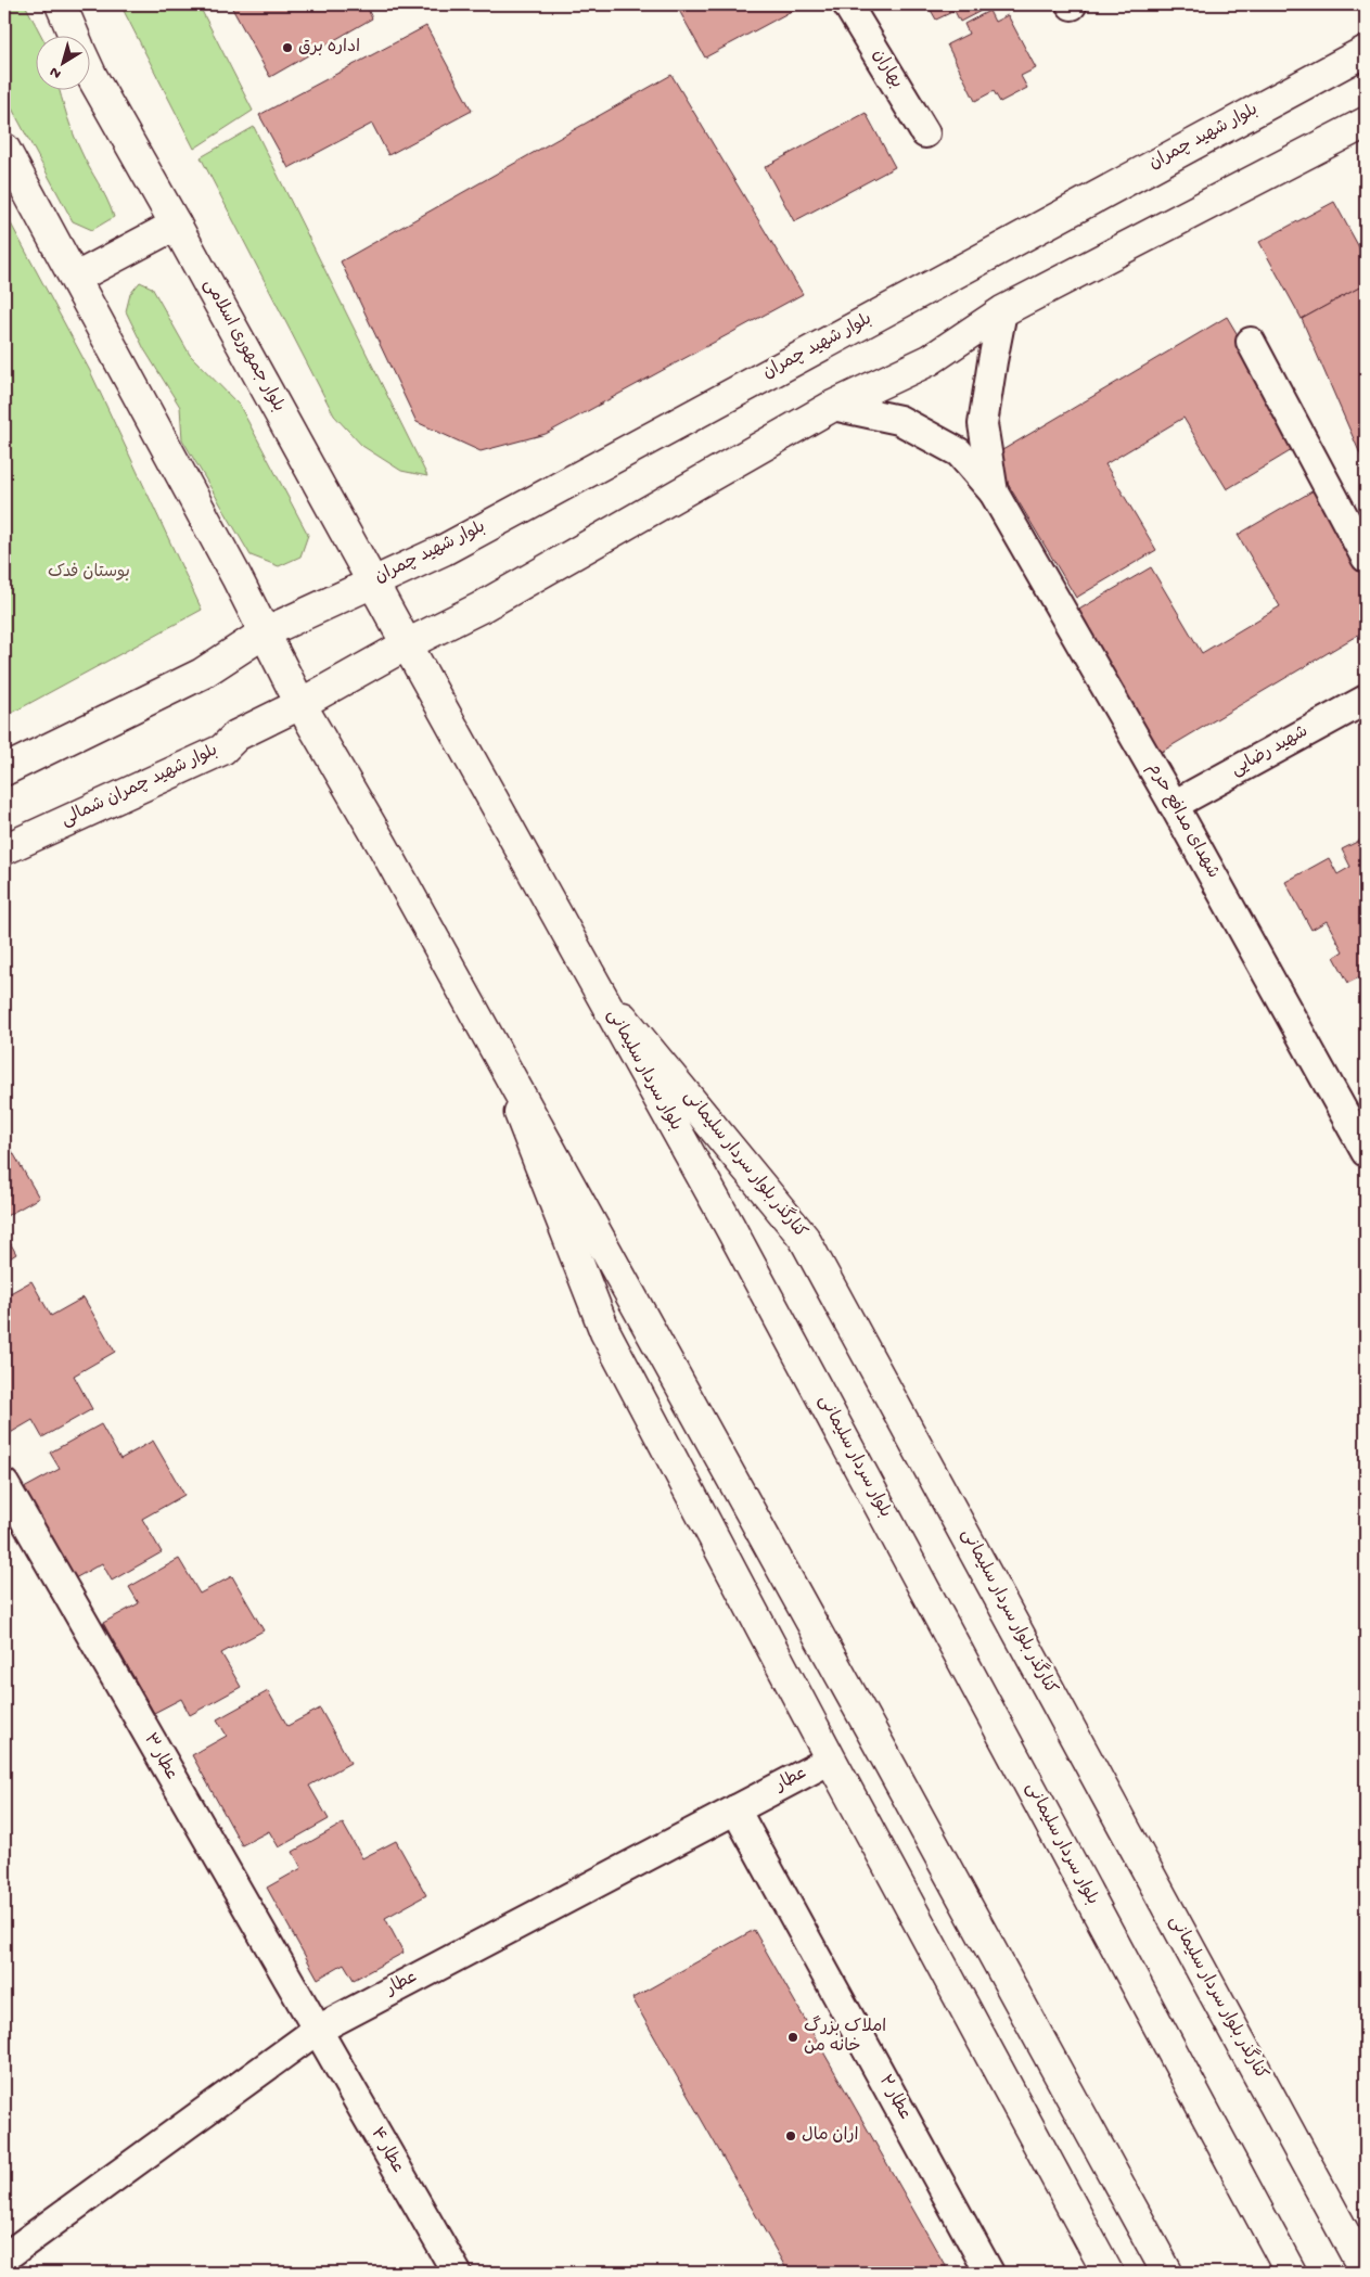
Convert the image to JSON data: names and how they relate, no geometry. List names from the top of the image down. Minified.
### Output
{"streets":{"main road":["بلوار شهید چمران","بلوار جمهوری اسلامی","بلوار شهید چمران شمالی","بلوار سردار سلیمانی","کنارگذر بلوار سردار سلیمانی"],"street":["بهاران","شهید رضایی","شهدای مدافع حرم","عطار ۳","عطار","عطار ۲","عطار ۴"]},"crossings":[["بلوار شهید چمران","بلوار جمهوری اسلامی"],["بلوار جمهوری اسلامی","بلوار سردار سلیمانی"],["شهید رضایی","شهدای مدافع حرم"],["بلوار سردار سلیمانی","کنارگذر بلوار سردار سلیمانی"],["عطار ۳","عطار"],["عطار ۳","عطار ۴"],["عطار","عطار ۲"],["عطار","عطار ۴"]],"parks":["بوستان فدک"],"places":["اداره برق","املاک بزرگ خانه من","اران مال"],"north":"bottom left"}
